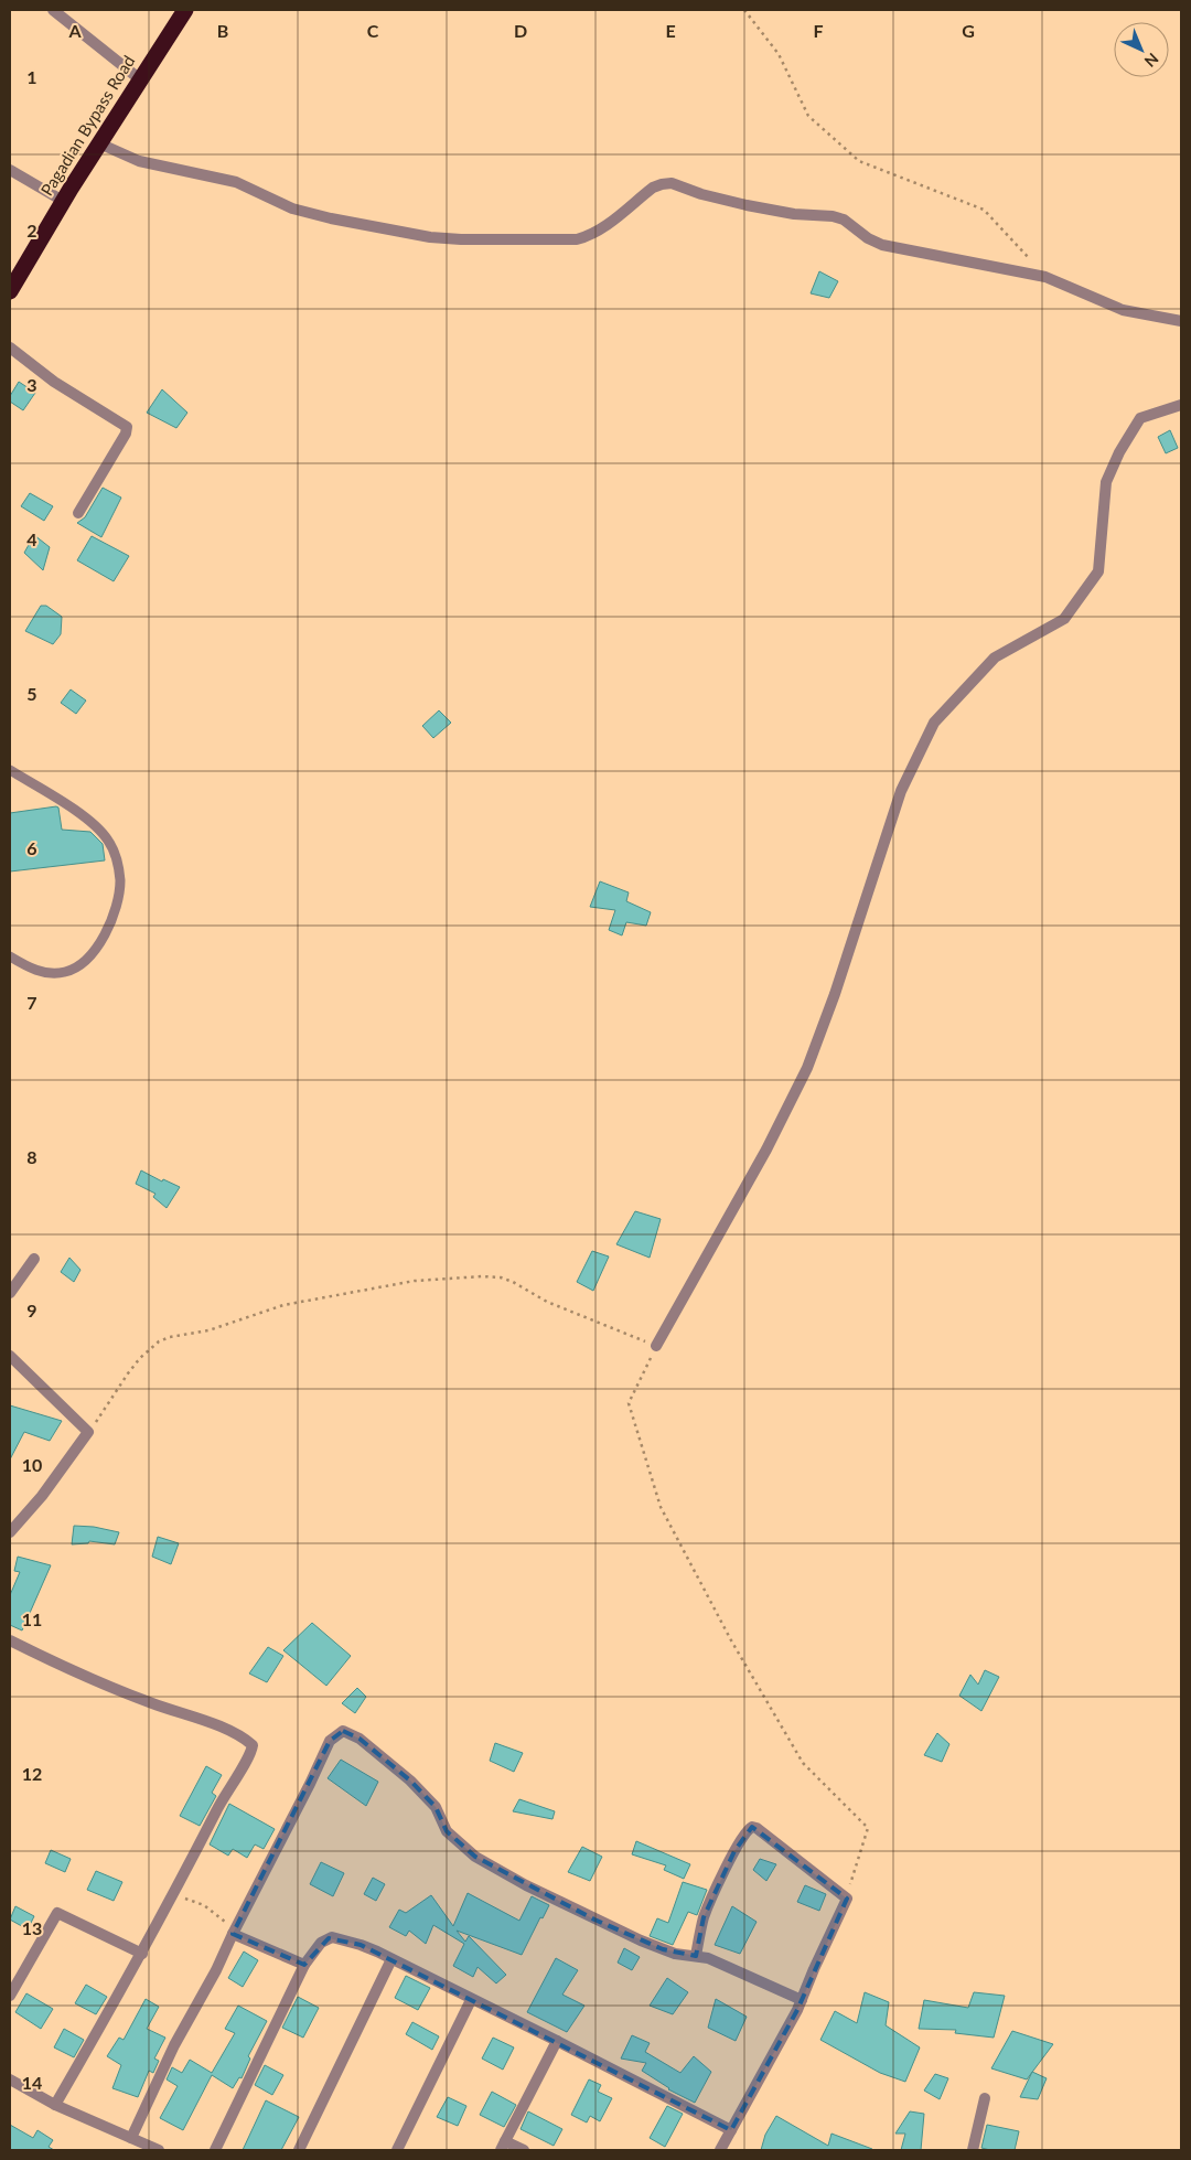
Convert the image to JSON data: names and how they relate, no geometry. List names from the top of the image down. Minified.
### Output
{"streets":{"highway":["Pagadian Bypass Road"]},"north":"bottom right","grid":{"columns":["A","B","C","D","E","F","G"],"rows":["1","2","3","4","5","6","7","8","9","10","11","12","13","14"]}}
